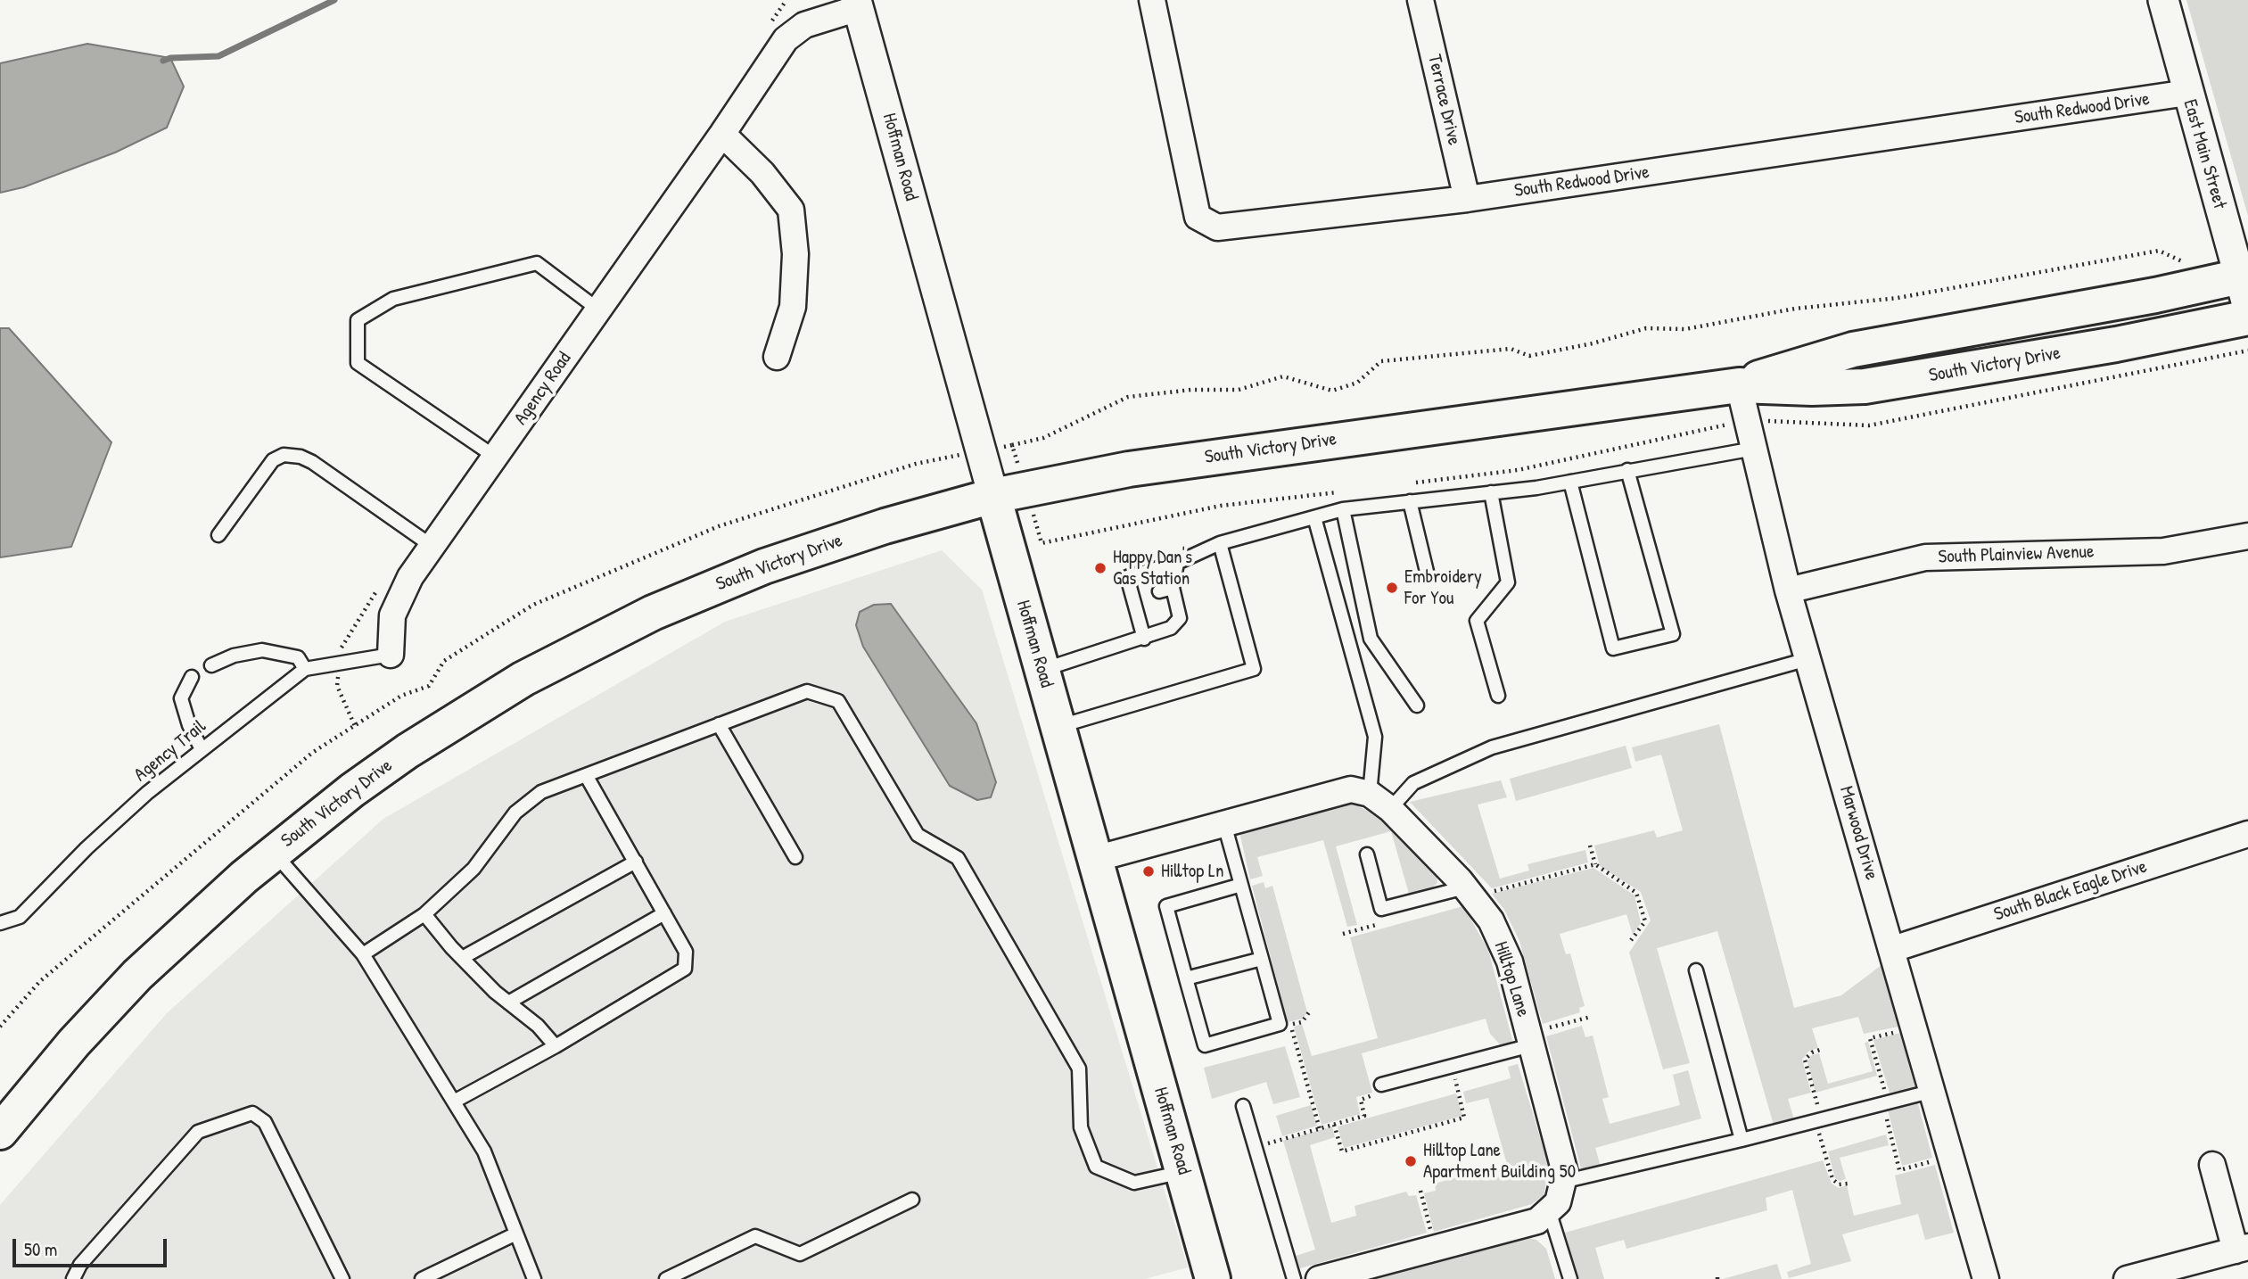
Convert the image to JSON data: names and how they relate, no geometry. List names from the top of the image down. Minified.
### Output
{"streets":{"main road":["Hoffman Road","South Victory Drive"],"street":["Terrace Drive","South Redwood Drive","East Main Street","Agency Road","South Plainview Avenue","Marwood Drive","South Black Eagle Drive","Hilltop Lane"],"lane":["Agency Trail"]},"crossings":[["Terrace Drive","South Redwood Drive"],["South Redwood Drive","East Main Street"],["East Main Street","South Victory Drive"],["Hoffman Road","South Victory Drive"],["Hoffman Road","Agency Road"],["South Victory Drive","Marwood Drive"],["Agency Road","Agency Trail"],["South Plainview Avenue","Marwood Drive"],["Marwood Drive","South Black Eagle Drive"]],"places":["Happy Dan's Gas Station","Embroidery For You","Hilltop Ln","Hilltop Lane Apartment Building 50"],"scale_bar":"50 m"}
